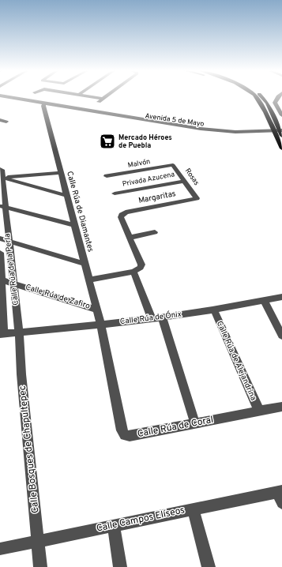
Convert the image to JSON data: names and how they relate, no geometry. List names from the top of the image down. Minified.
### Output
{"streets":{"street":["Avenida 5 de Mayo","Malvón","Rosas","Privada Azucena","Margaritas","Calle Rúa de Diamantes","Calle Rúa de la Perla","Calle Rúa de Zafiro","Calle Rúa de Ónix","Calle Rúa de Alejandrina","Calle Rúa de Coral","Calle Bosques de Chapultepec","Calle Campos Elíseos"]},"crossings":[["Avenida 5 de Mayo","Calle Rúa de Diamantes"],["Malvón","Rosas"],["Rosas","Privada Azucena"],["Rosas","Margaritas"],["Calle Rúa de Diamantes","Calle Rúa de Zafiro"],["Calle Rúa de Diamantes","Calle Rúa de Ónix"],["Calle Rúa de Diamantes","Calle Rúa de Coral"],["Calle Rúa de la Perla","Calle Rúa de Zafiro"],["Calle Rúa de la Perla","Calle Rúa de Ónix"],["Calle Rúa de la Perla","Calle Bosques de Chapultepec"],["Calle Rúa de Ónix","Calle Rúa de Alejandrina"],["Calle Rúa de Ónix","Calle Rúa de Coral"],["Calle Rúa de Ónix","Calle Bosques de Chapultepec"],["Calle Rúa de Alejandrina","Calle Rúa de Coral"],["Calle Bosques de Chapultepec","Calle Campos Elíseos"]],"places":{"supermarket":["Mercado Héroes de Puebla"]}}
